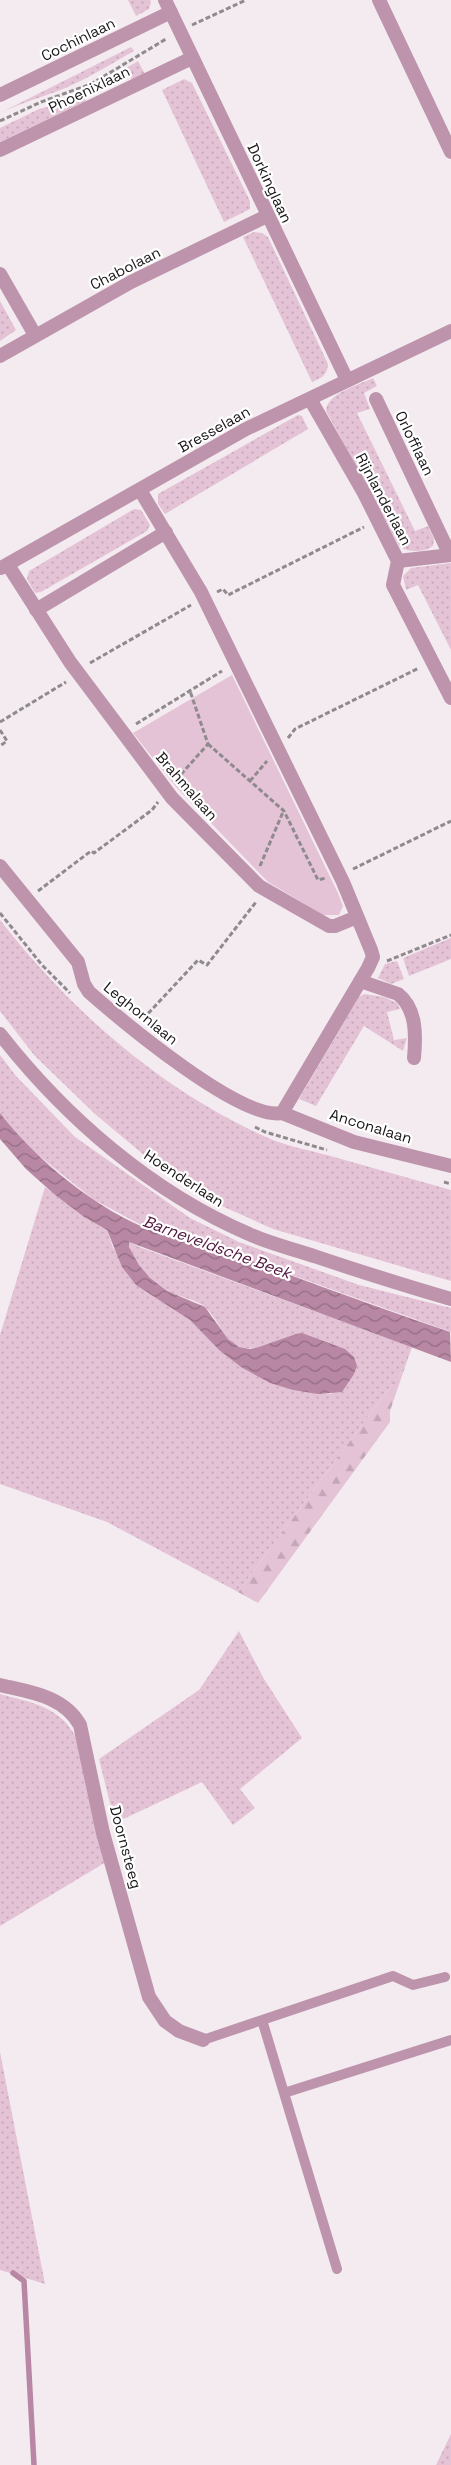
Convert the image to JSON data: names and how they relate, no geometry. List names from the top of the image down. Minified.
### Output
{"streets":{"street":["Cochinlaan","Phoenixlaan","Dorkinglaan","Chabolaan","Bresselaan","Orlofflaan","Rijnlanderlaan","Brahmalaan","Leghornlaan","Anconalaan","Hoenderlaan","Doornsteeg"]},"crossings":[["Cochinlaan","Dorkinglaan"],["Phoenixlaan","Dorkinglaan"],["Dorkinglaan","Chabolaan"],["Dorkinglaan","Bresselaan"],["Bresselaan","Rijnlanderlaan"],["Bresselaan","Brahmalaan"],["Orlofflaan","Rijnlanderlaan"],["Leghornlaan","Anconalaan"]],"water":["Barneveldsche Beek"]}
